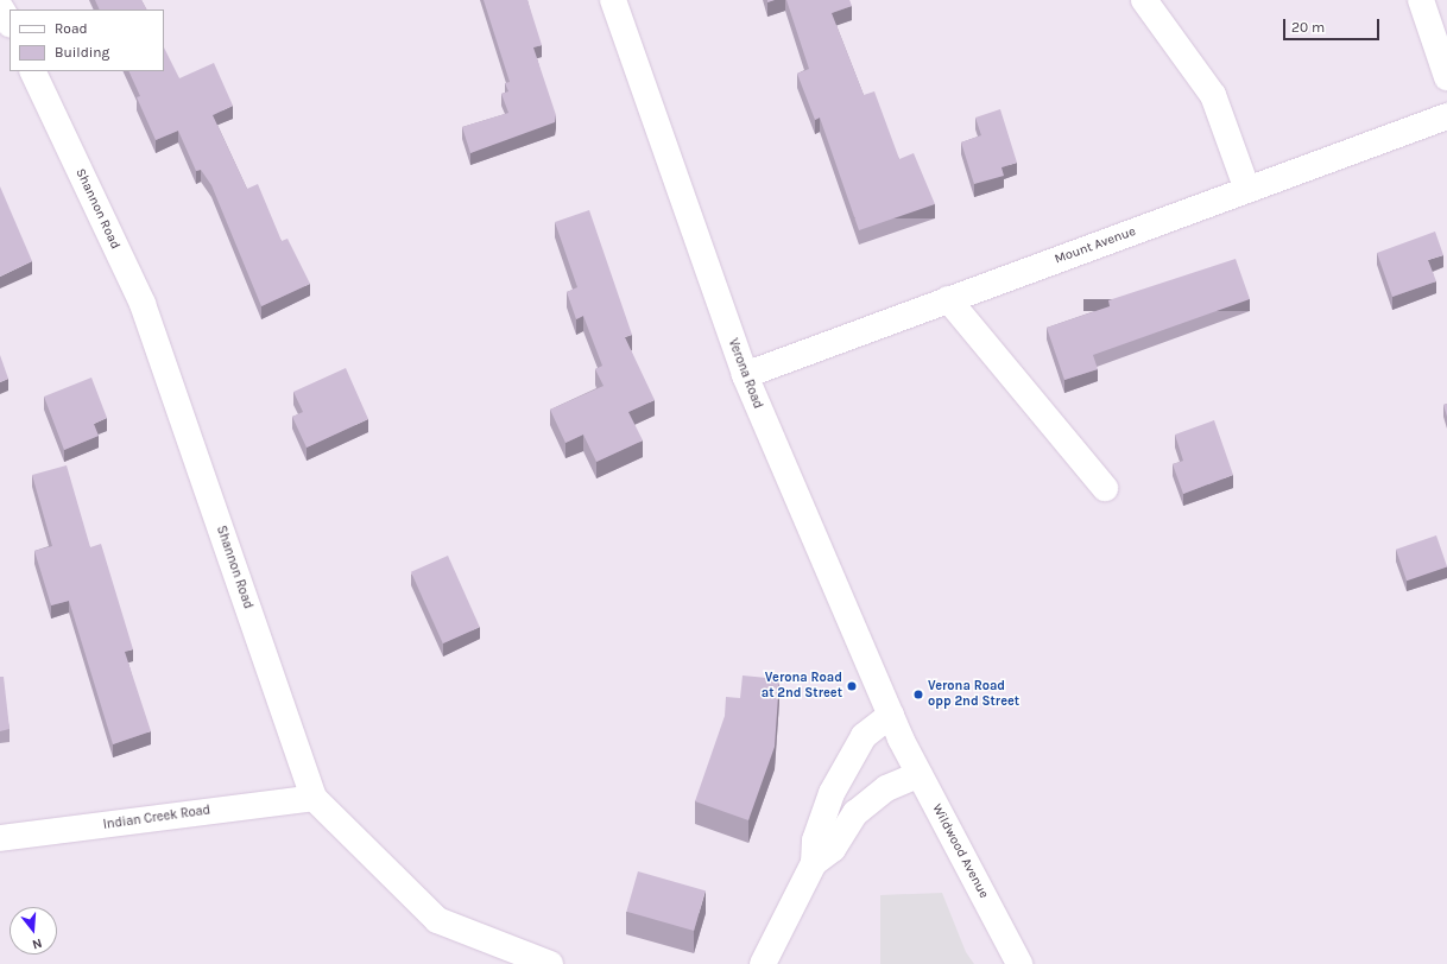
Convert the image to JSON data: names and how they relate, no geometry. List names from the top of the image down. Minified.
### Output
{"streets":{"street":["Shannon Road","Mount Avenue","Verona Road","Indian Creek Road","Wildwood Avenue"]},"crossings":[["Shannon Road","Indian Creek Road"],["Mount Avenue","Verona Road"],["Verona Road","Wildwood Avenue"]],"places":["Verona Road at 2nd Street","Verona Road opp 2nd Street"],"legend":["Road","Building"],"scale_bar":"20 m","north":"bottom"}
